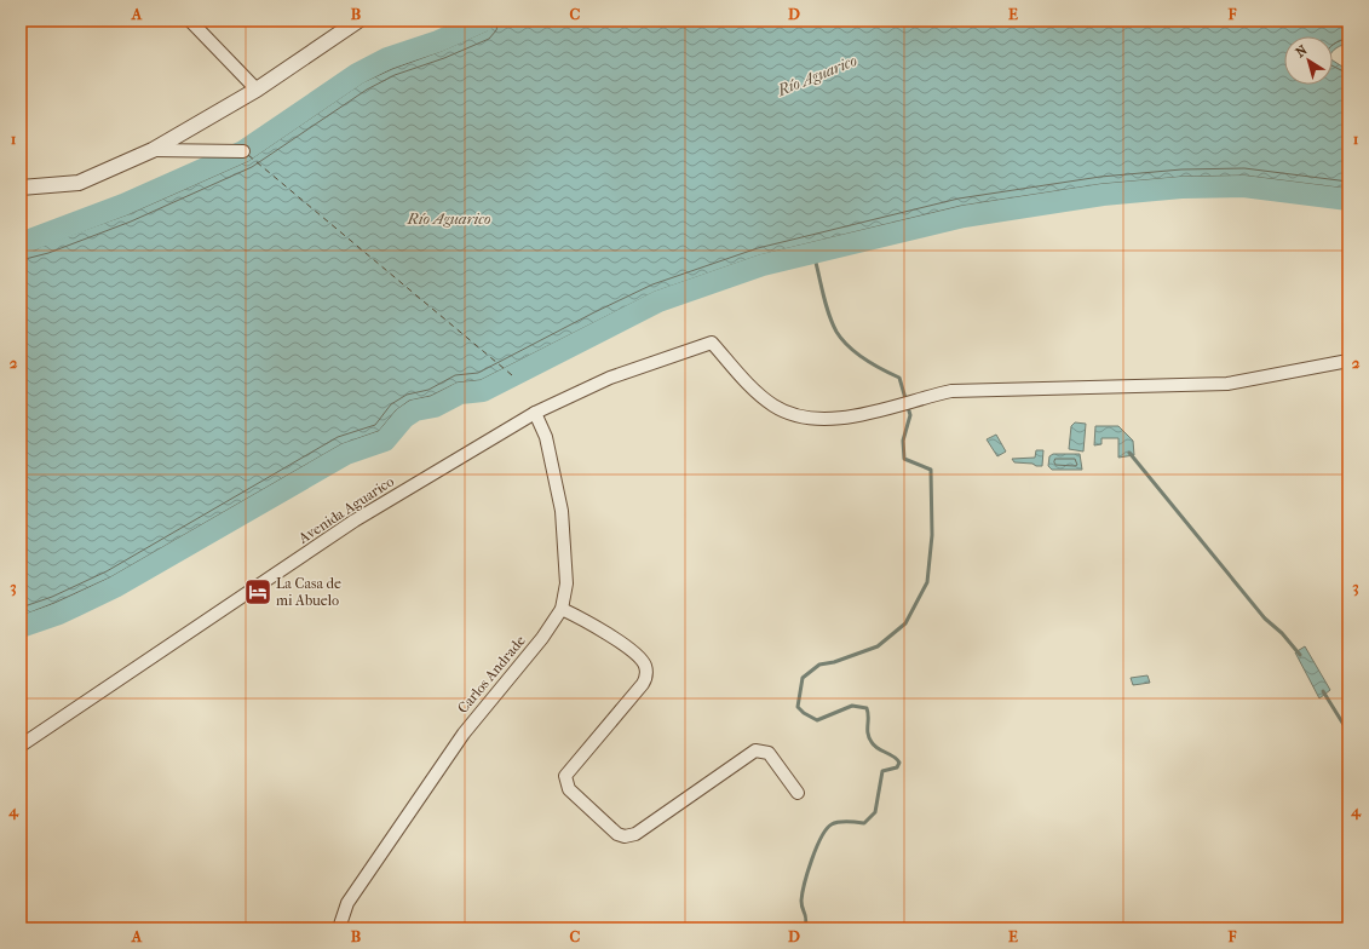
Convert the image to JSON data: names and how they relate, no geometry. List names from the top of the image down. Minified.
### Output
{"streets":{"street":["Avenida Aguarico","Carlos Andrade"]},"crossings":[["Avenida Aguarico","Carlos Andrade"]],"water":["Río Aguarico"],"places":{"hotel":["La Casa de mi Abuelo"]},"north":"top left","grid":{"columns":["A","B","C","D","E","F"],"rows":["1","2","3","4"]}}
